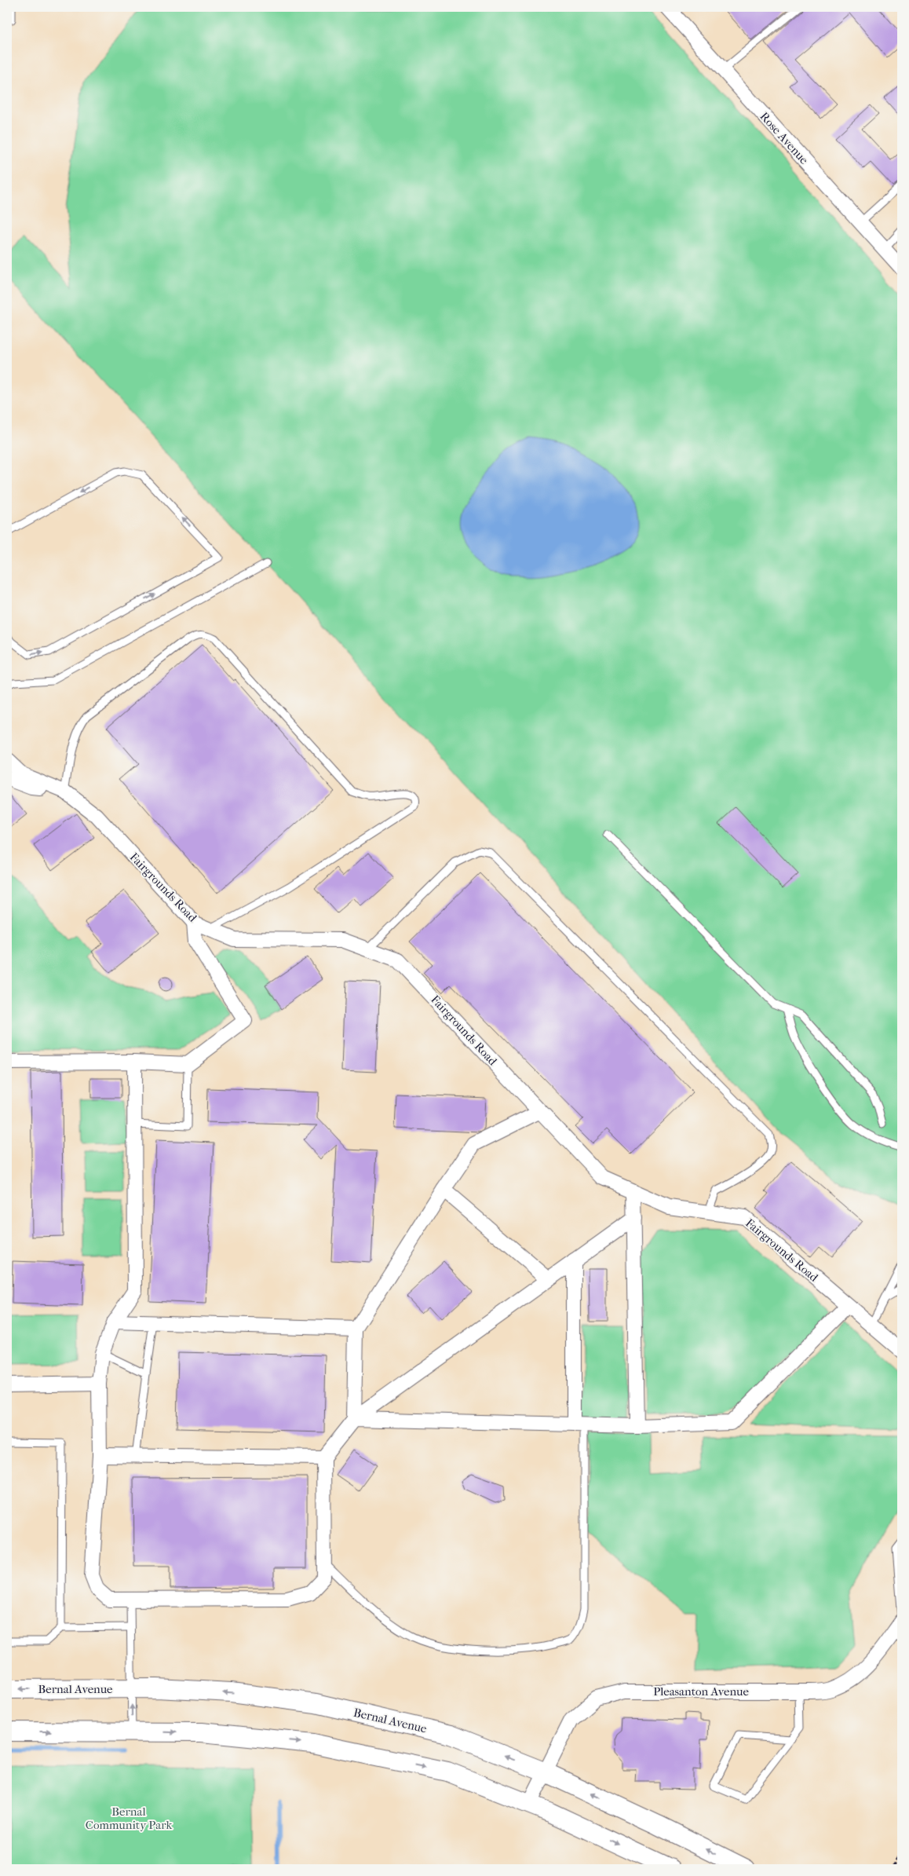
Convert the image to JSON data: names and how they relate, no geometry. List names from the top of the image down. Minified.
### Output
{"streets":{"main road":["Bernal Avenue"],"street":["Rose Avenue","Fairgrounds Road","Pleasanton Avenue"]},"crossings":[["Bernal Avenue","Pleasanton Avenue"]],"parks":["Bernal Community Park"]}
